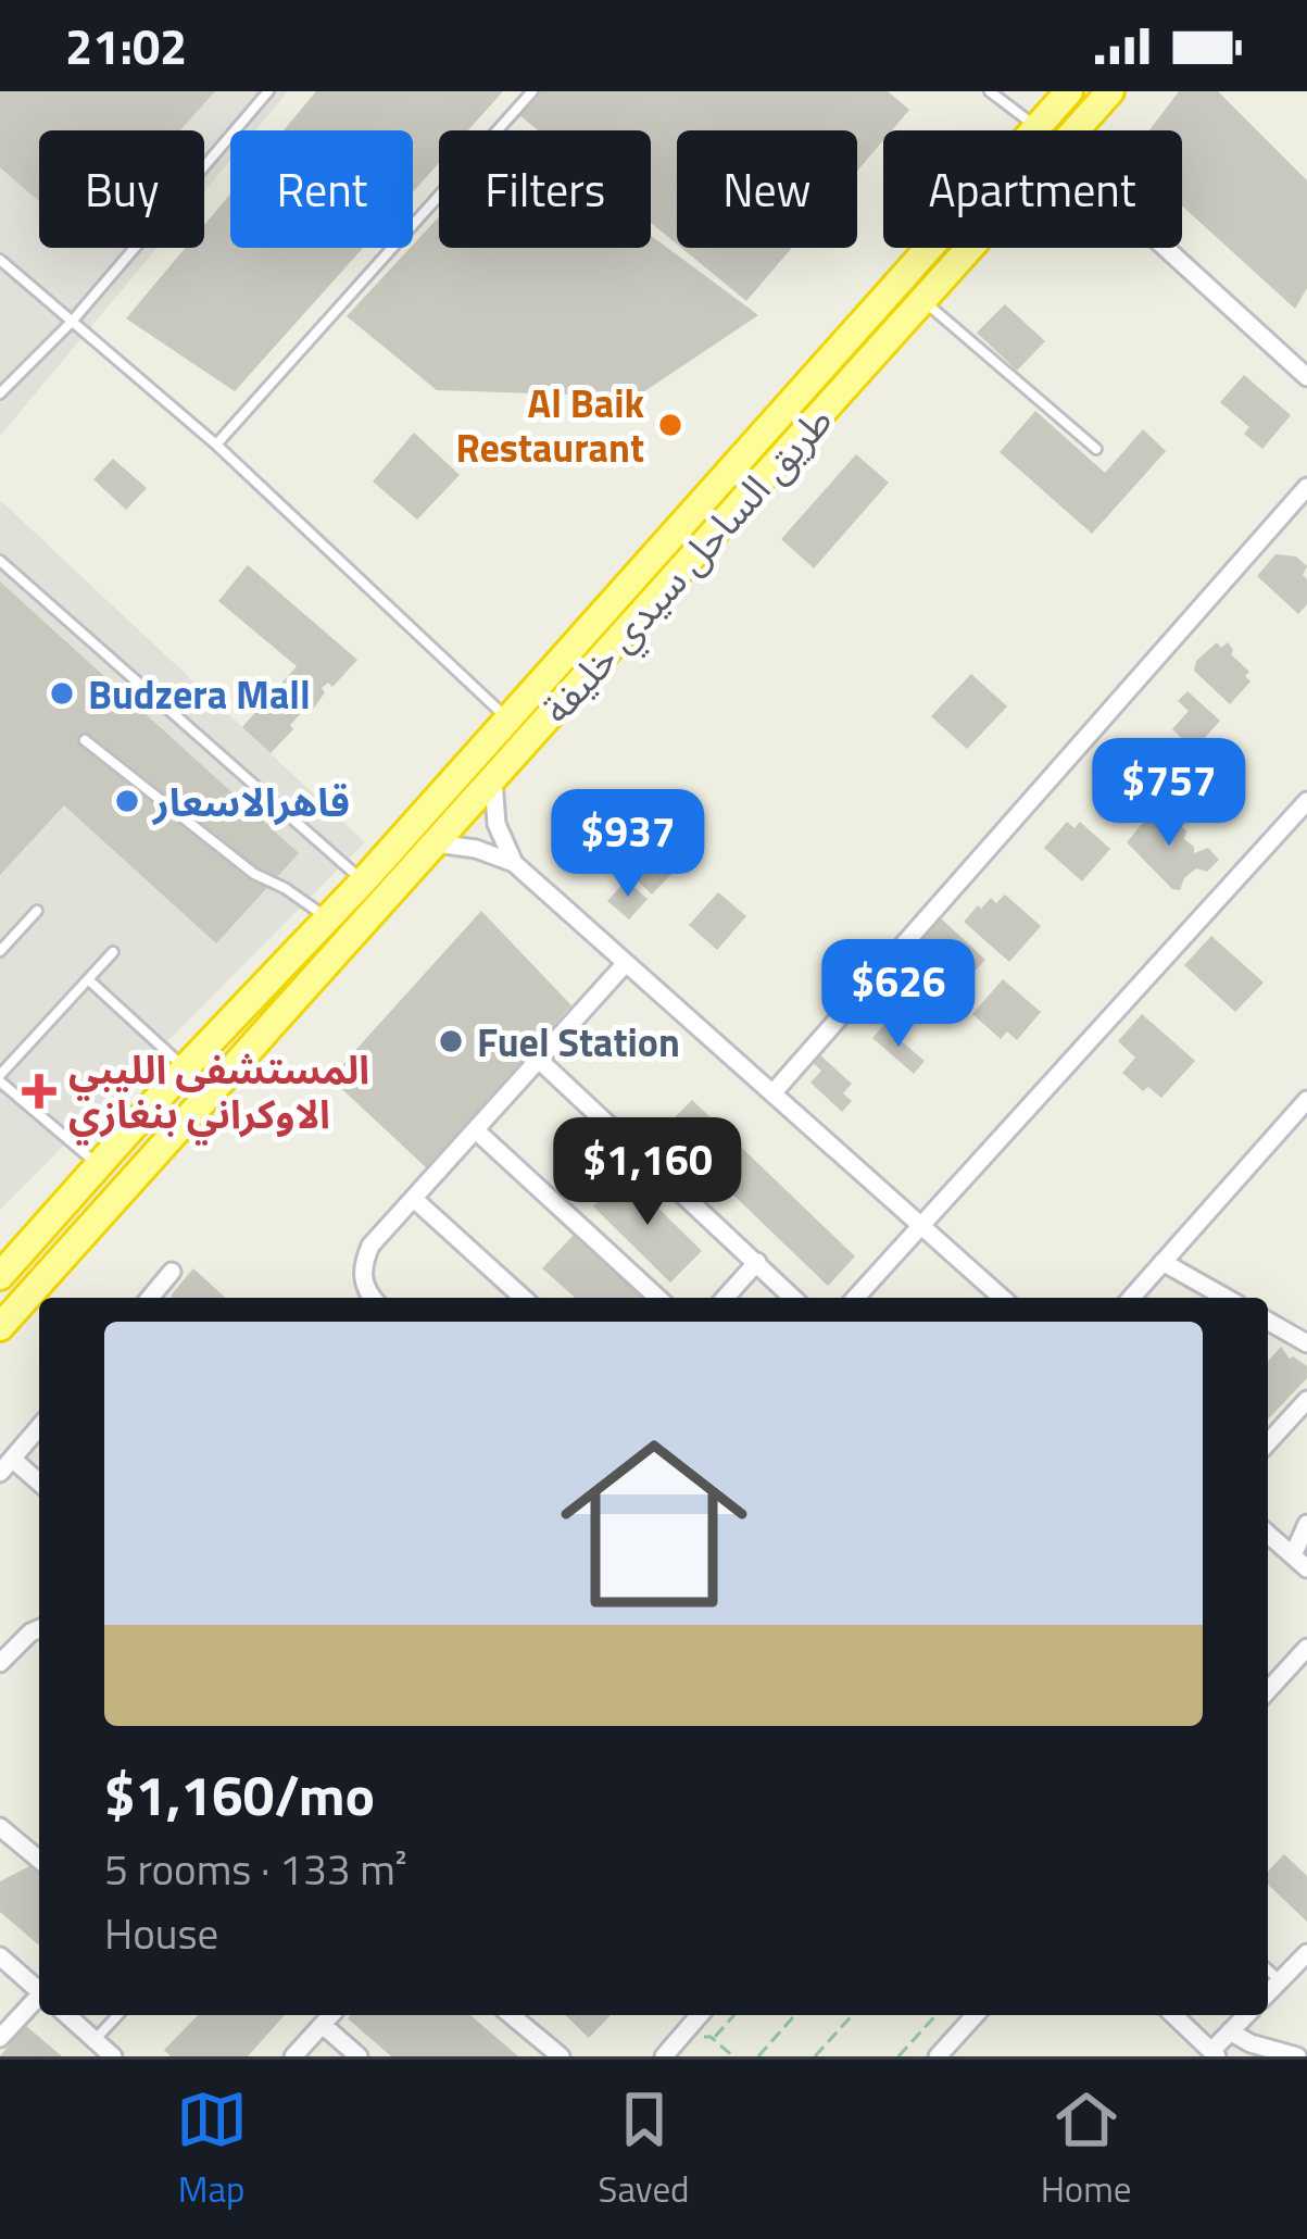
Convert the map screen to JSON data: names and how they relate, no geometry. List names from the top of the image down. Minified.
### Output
{"streets":{"highway":["طريق الساحل سيدي خليفة"]},"places":{"other":["Al Baik Restaurant","Budzera Mall","قاهرالاسعار","Fuel Station"],"health":["المستشفى الليبي الاوكراني بنغازي"]},"page":{"status":"21:02","chip":["Buy","Rent","Filters","New","Apartment"],"price":["$757","$937","$626","$1,160"],"list":[{"name":"$1,160/mo","note":"5 rooms · 133 m² · House"}],"tabs":["Map","Saved","Home"]}}
